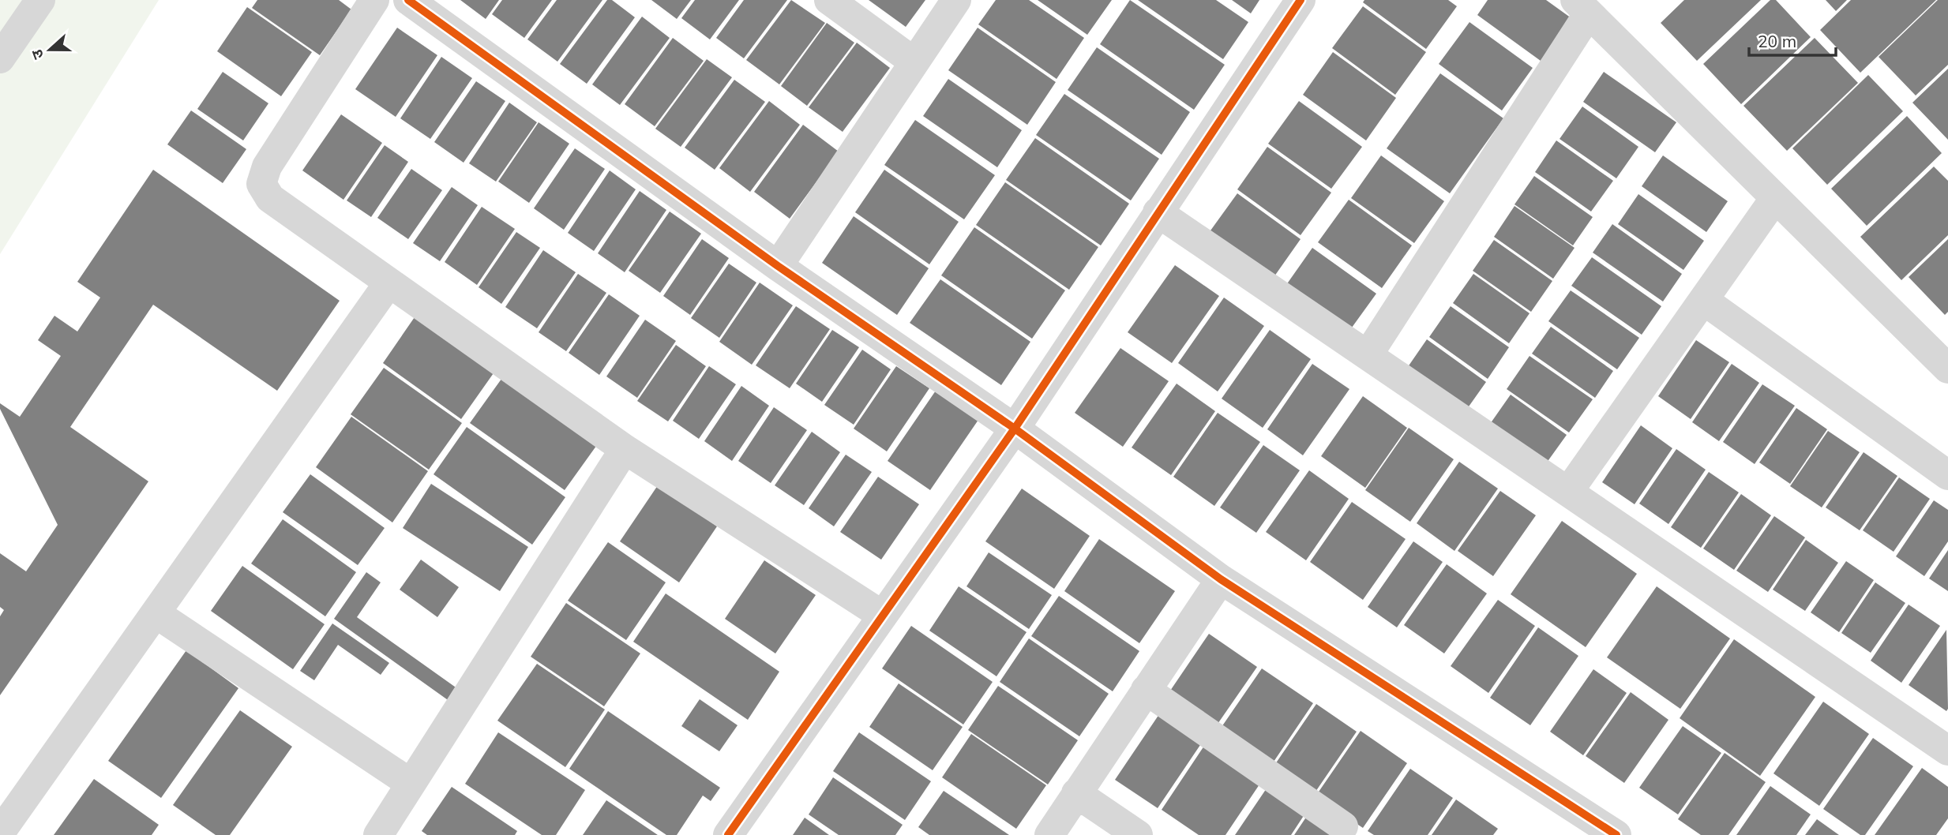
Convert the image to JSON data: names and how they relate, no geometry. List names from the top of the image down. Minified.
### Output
{"scale_bar":"20 m","north":"left"}
